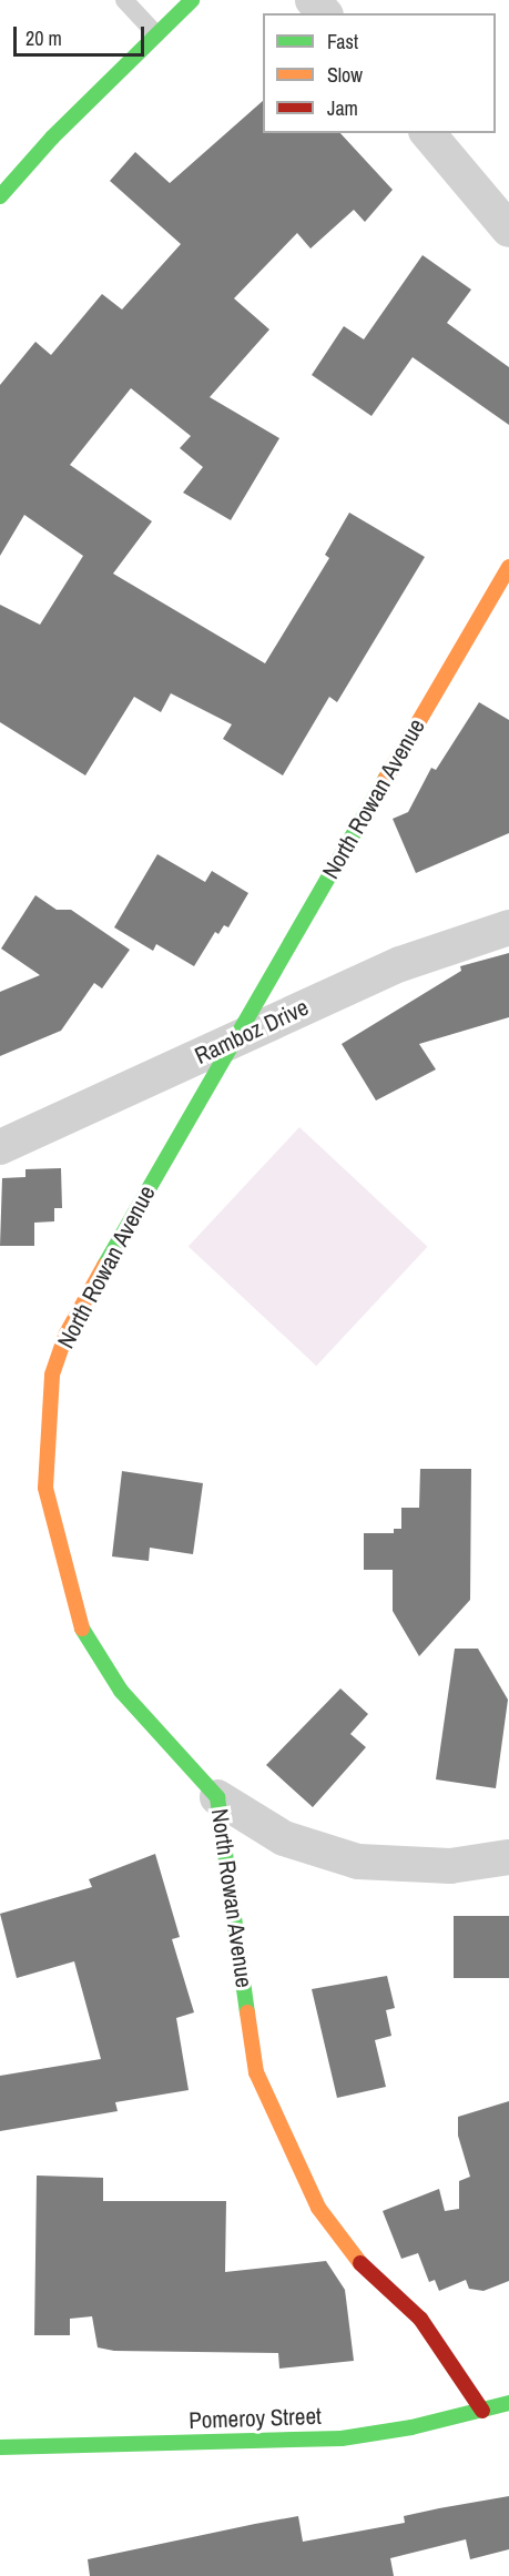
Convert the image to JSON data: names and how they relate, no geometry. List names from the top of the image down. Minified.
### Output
{"streets":{"street":["North Rowan Avenue","Ramboz Drive","Pomeroy Street"]},"crossings":[["North Rowan Avenue","Ramboz Drive"],["North Rowan Avenue","Pomeroy Street"]],"legend":["Fast","Slow","Jam"],"scale_bar":"20 m"}
